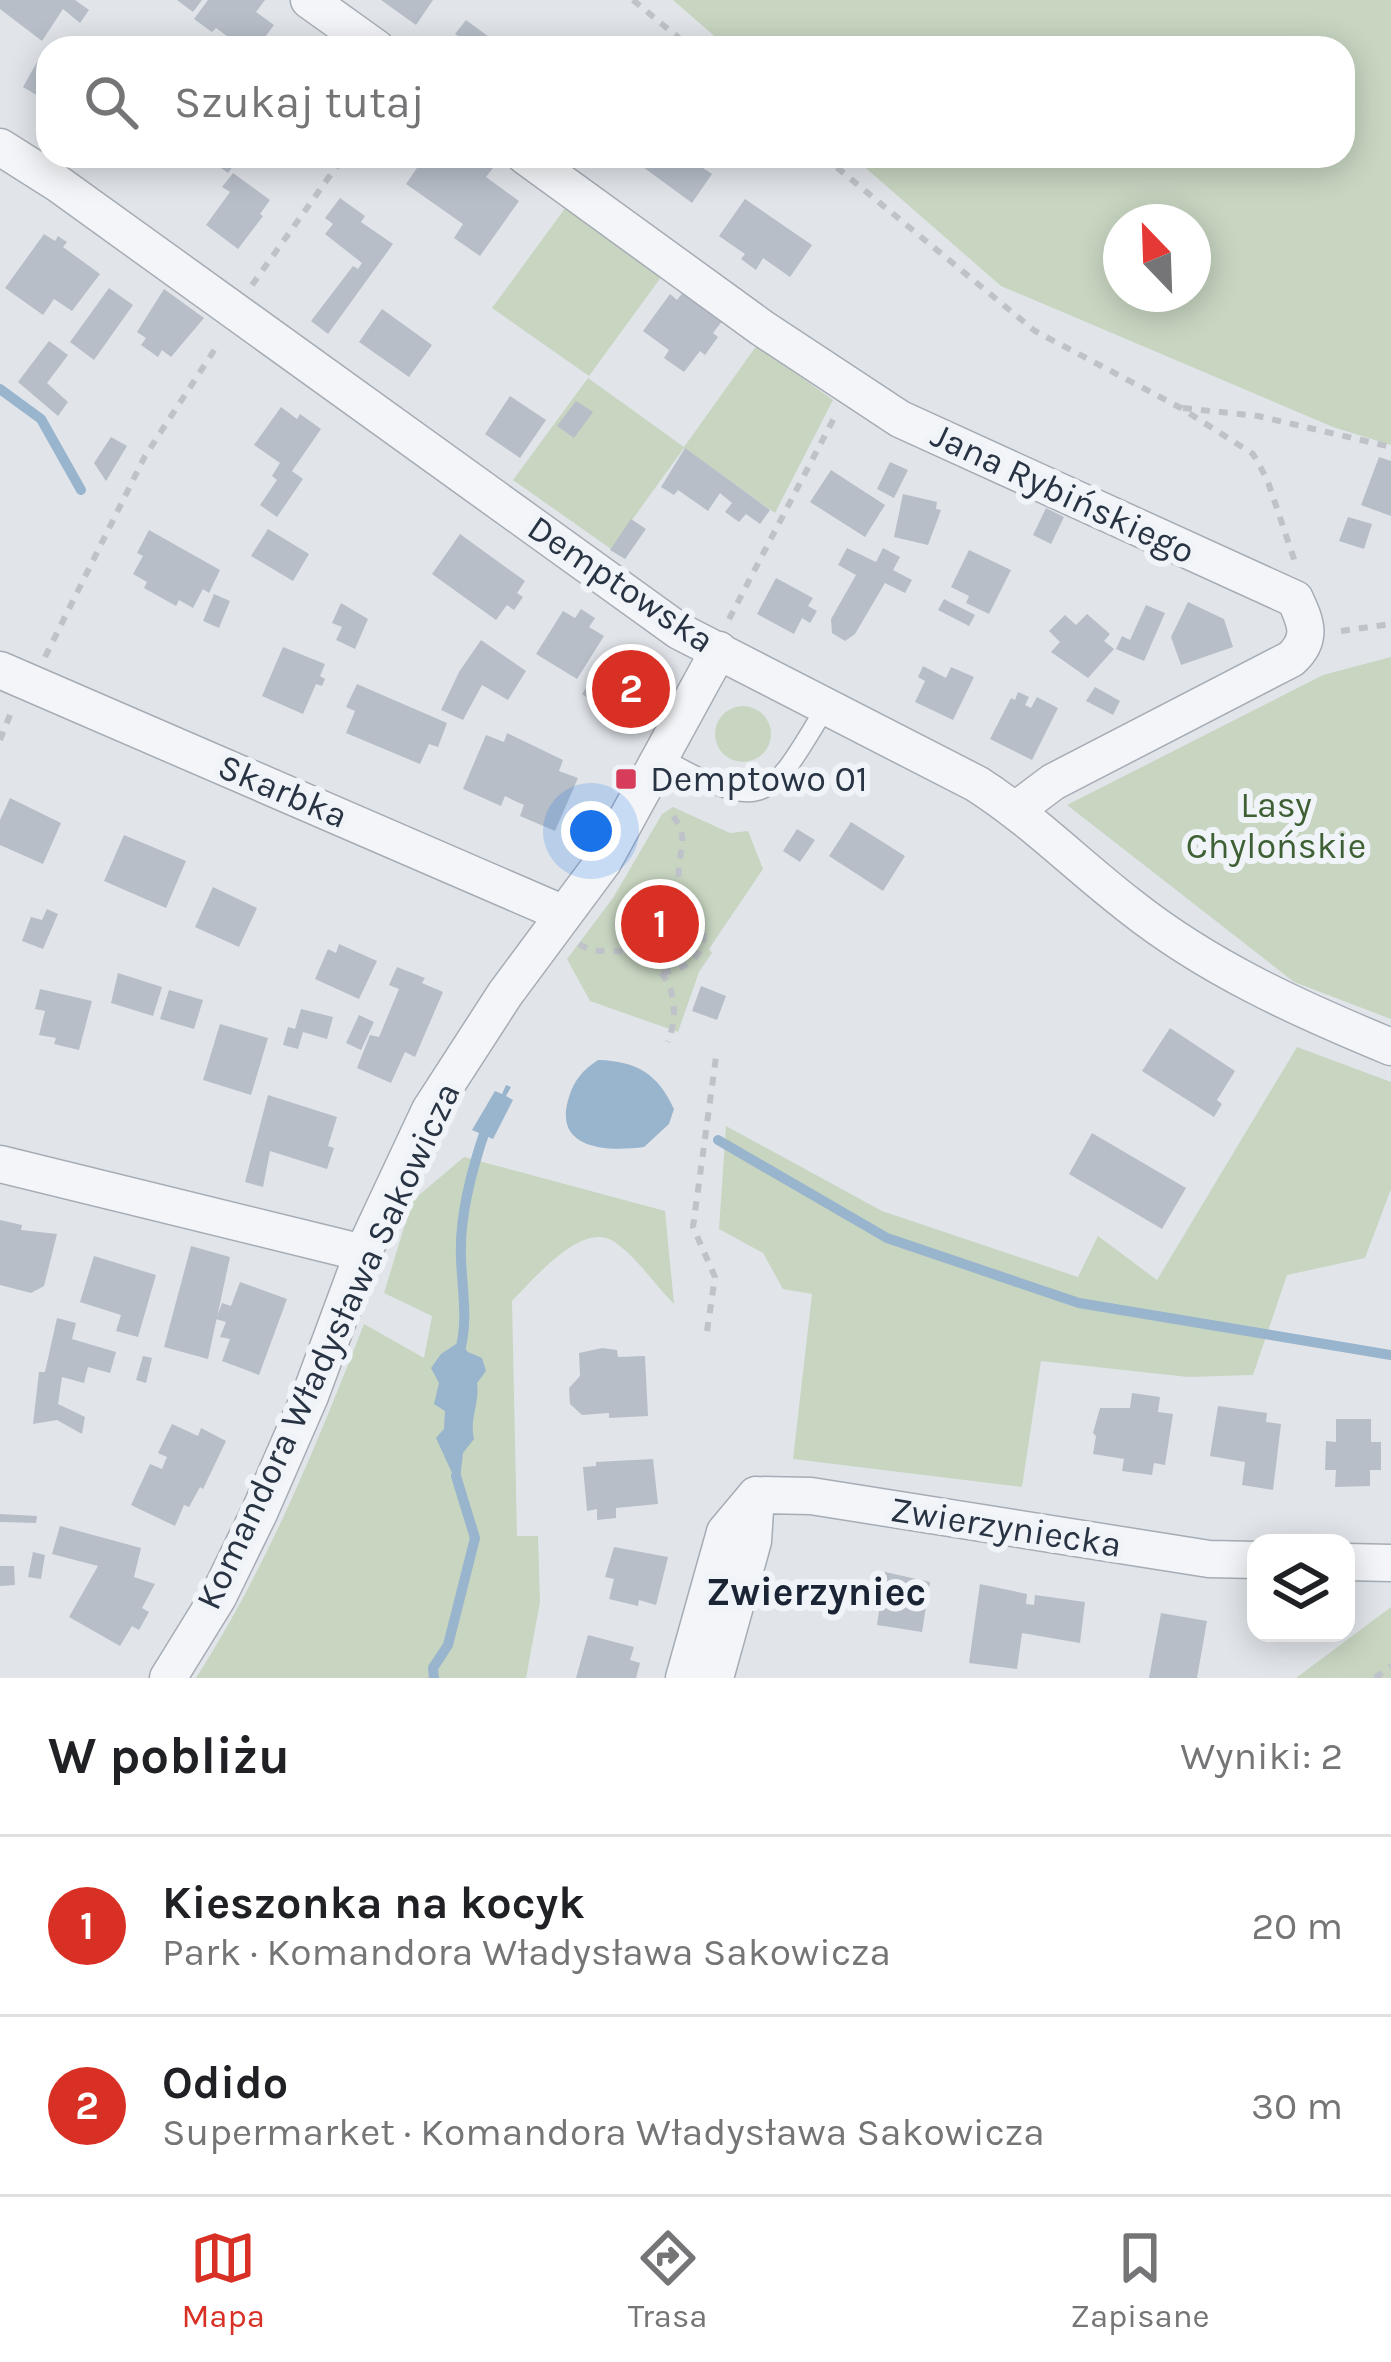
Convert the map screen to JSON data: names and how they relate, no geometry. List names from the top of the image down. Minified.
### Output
{"streets":{"street":["Jana Rybińskiego","Demptowska","Skarbka","Komandora Władysława Sakowicza","Zwierzyniecka"]},"crossings":[["Demptowska","Komandora Władysława Sakowicza"],["Skarbka","Komandora Władysława Sakowicza"]],"districts":["Zwierzyniec"],"parks":["Lasy Chylońskie"],"places":{"transit":["Demptowo 01"]},"north":"top left","page":{"search":"Szukaj tutaj","pins":["2","1"],"heading":["W pobliżu","Wyniki: 2"],"list":[{"mark":"1","name":"Kieszonka na kocyk","note":"Park · Komandora Władysława Sakowicza","value":"20 m"},{"mark":"2","name":"Odido","note":"Supermarket · Komandora Władysława Sakowicza","value":"30 m"}],"nav":["Mapa","Trasa","Zapisane"]}}
